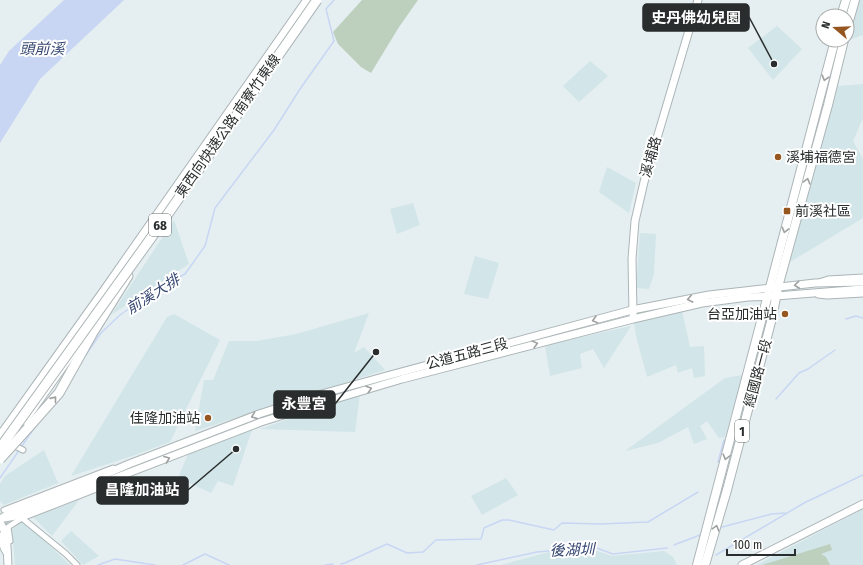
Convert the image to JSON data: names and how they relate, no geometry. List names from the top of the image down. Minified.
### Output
{"streets":{"highway":["東西向快速公路 南寮竹東線","68"],"main road":["經國路一段","1"],"street":["溪埔路","公道五路三段"]},"crossings":[["溪埔路","公道五路三段"],["公道五路三段","經國路一段"]],"water":["頭前溪","前溪大排","後湖圳"],"places":{"other":["史丹佛幼兒園","溪埔福德宮","台亞加油站","永豐宮","佳隆加油站","昌隆加油站"],"transit":["前溪社區"]},"scale_bar":"100 m","north":"left"}
